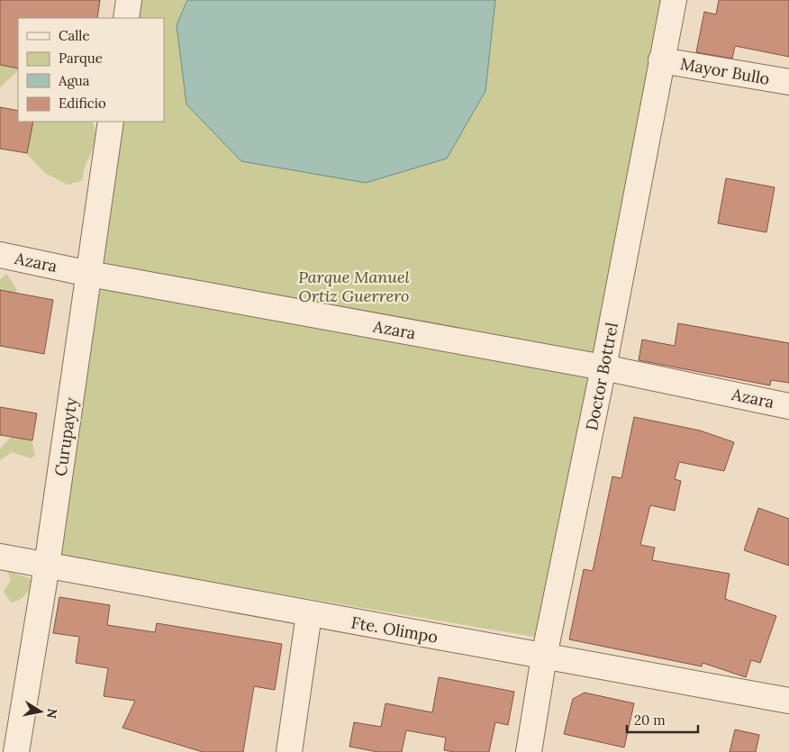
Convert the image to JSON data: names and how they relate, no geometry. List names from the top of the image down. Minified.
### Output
{"streets":{"street":["Mayor Bullo","Azara","Doctor Bottrel","Curupayty","Fte. Olimpo"]},"crossings":[["Mayor Bullo","Doctor Bottrel"],["Azara","Doctor Bottrel"],["Azara","Curupayty"],["Doctor Bottrel","Fte. Olimpo"],["Curupayty","Fte. Olimpo"]],"parks":["Parque Manuel Ortiz Guerrero"],"legend":["Calle","Parque","Agua","Edificio"],"scale_bar":"20 m","north":"right"}
